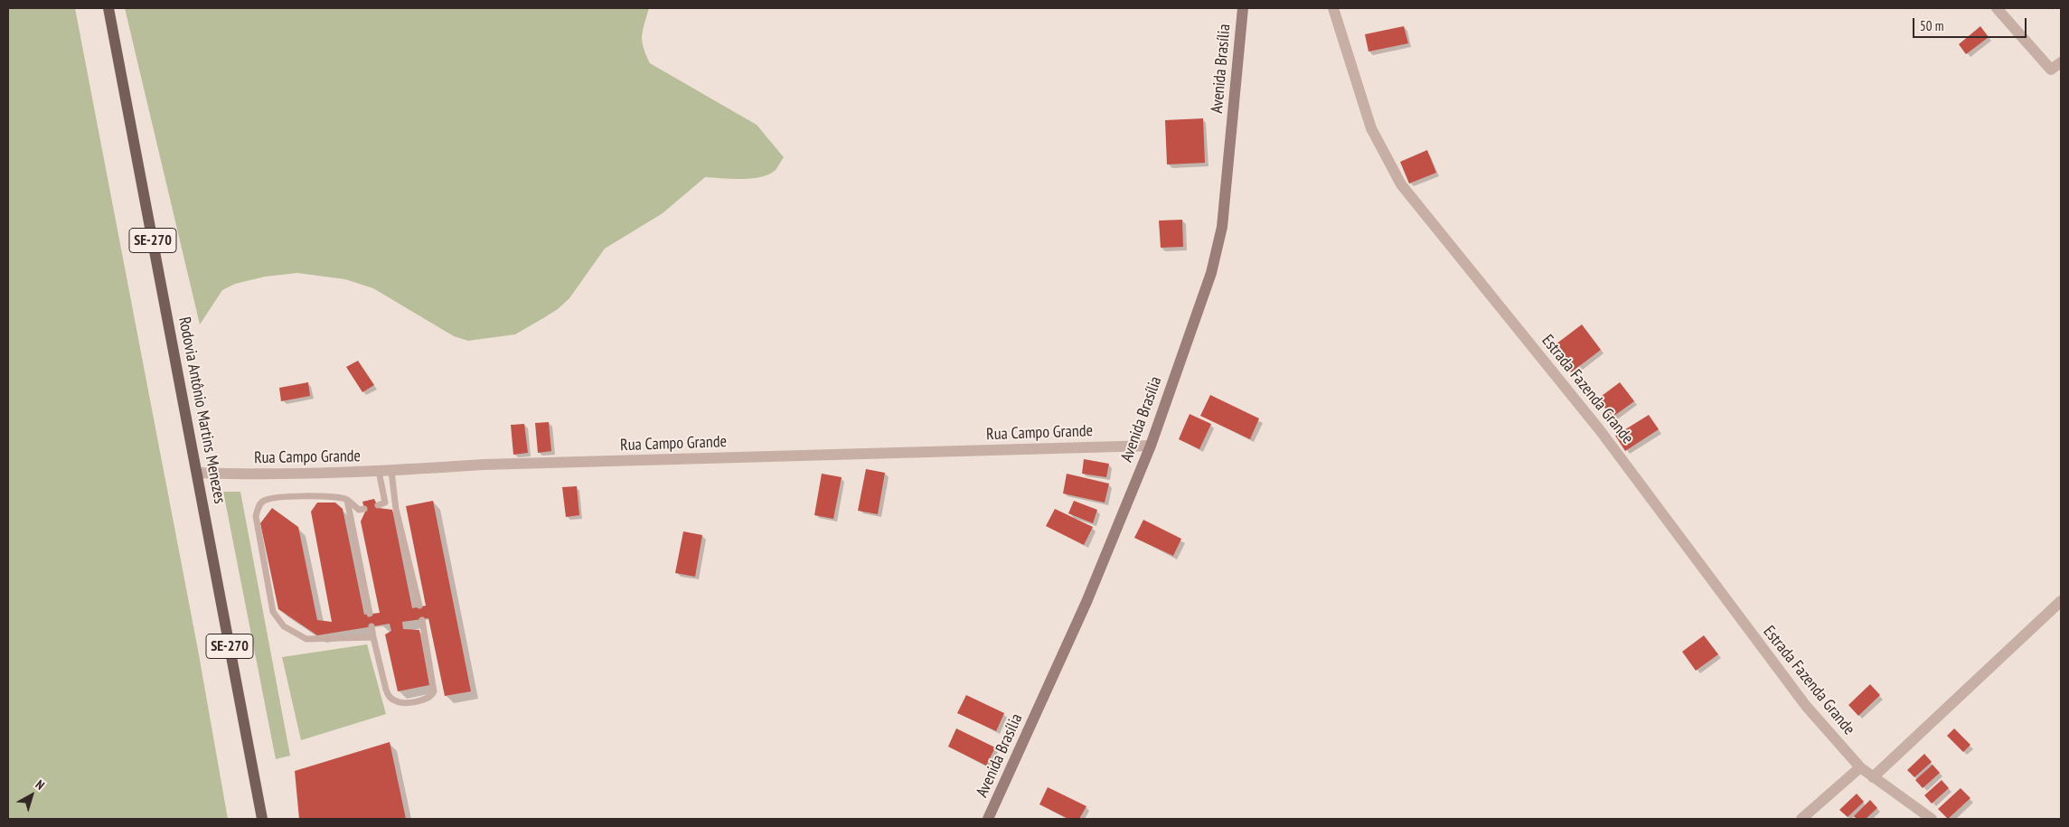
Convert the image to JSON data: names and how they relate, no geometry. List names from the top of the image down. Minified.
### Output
{"streets":{"main road":["Avenida Brasília","SE-270","Rodovia Antônio Martins Menezes"],"street":["Estrada Fazenda Grande","Rua Campo Grande"]},"crossings":[["Avenida Brasília","Rua Campo Grande"],["Rodovia Antônio Martins Menezes","Rua Campo Grande"]],"scale_bar":"50 m","north":"top right"}
